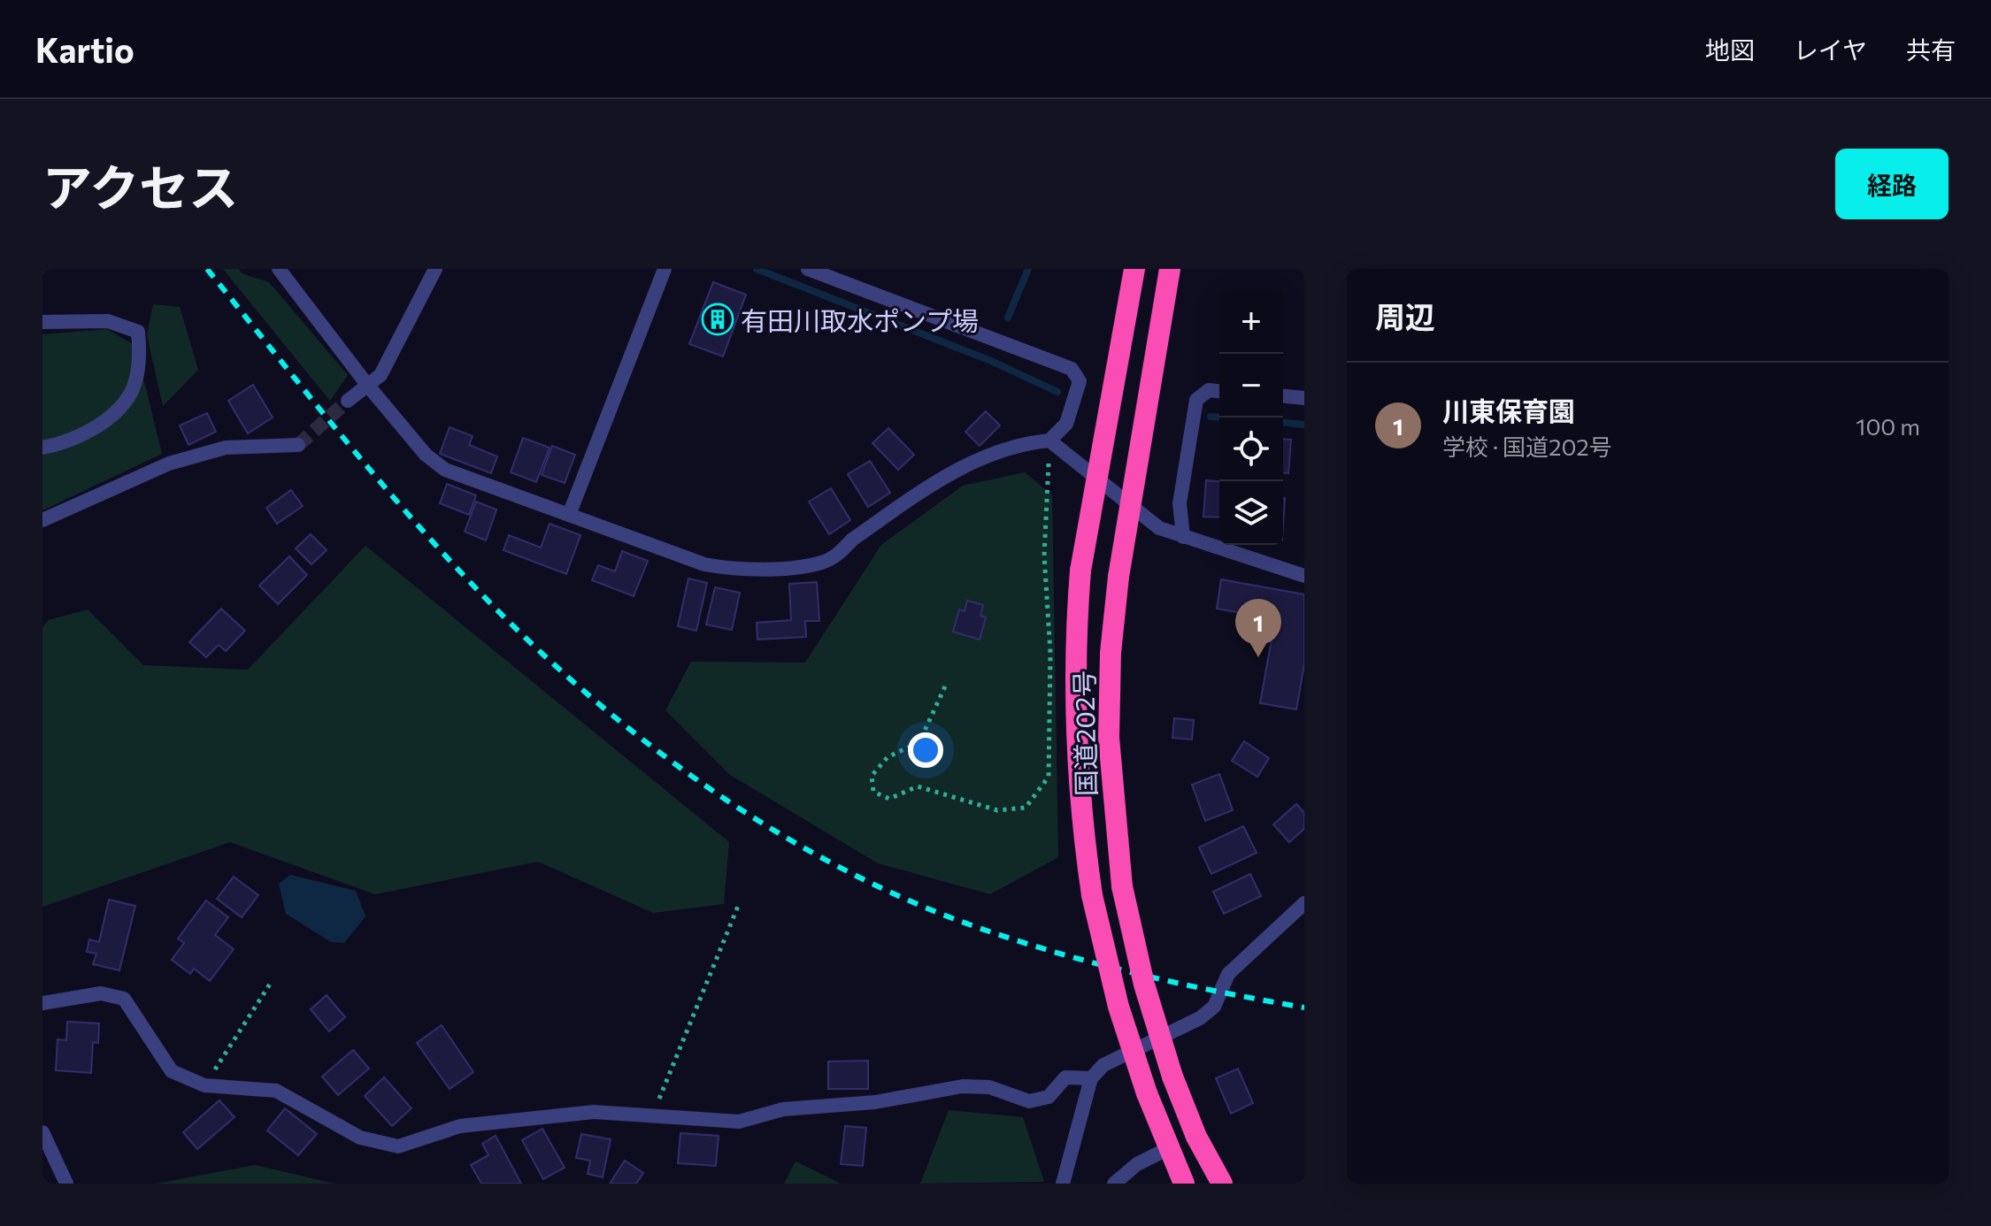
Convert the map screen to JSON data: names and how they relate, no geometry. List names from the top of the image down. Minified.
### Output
{"streets":{"highway":["国道202号"]},"places":{"building":["有田川取水ポンプ場"]},"page":{"header":"Kartio","nav":["地図","レイヤ","共有"],"title":"アクセス","buttons":"経路","heading":"周辺","map_buttons":["+","−"],"list":[{"mark":"1","name":"川東保育園","note":"学校 · 国道202号","value":"100 m"}],"pins":"1"}}
